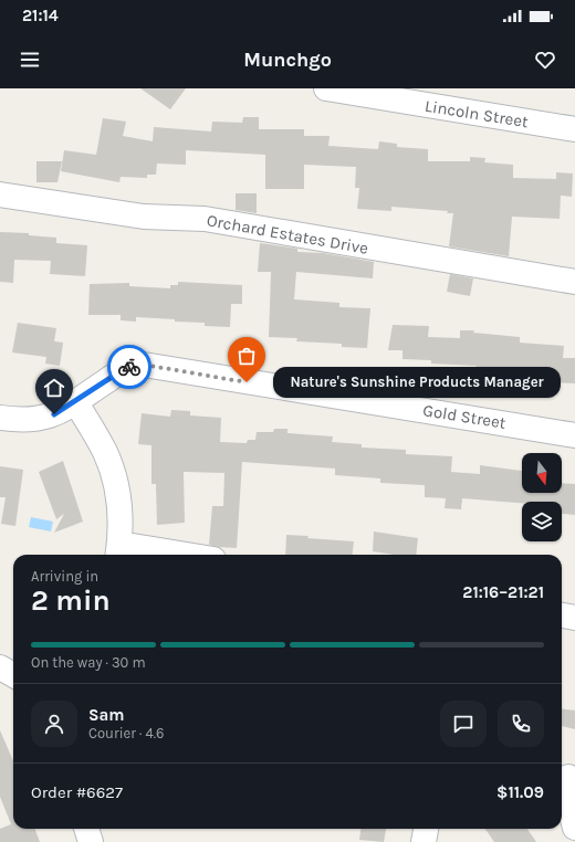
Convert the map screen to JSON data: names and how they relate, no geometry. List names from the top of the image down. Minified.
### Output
{"streets":{"street":["Lincoln Street","Orchard Estates Drive","Gold Street"]},"places":["Nature's Sunshine Products Manager"],"north":"bottom","page":{"status":"21:14","header":"Munchgo","bubble":"Nature's Sunshine Products Manager","heading":["2 min","Arriving in","21:16–21:21"],"panel":["Sam","Courier · 4.6","Order #6627","$11.09"],"bar":"On the way · 30 m"}}
